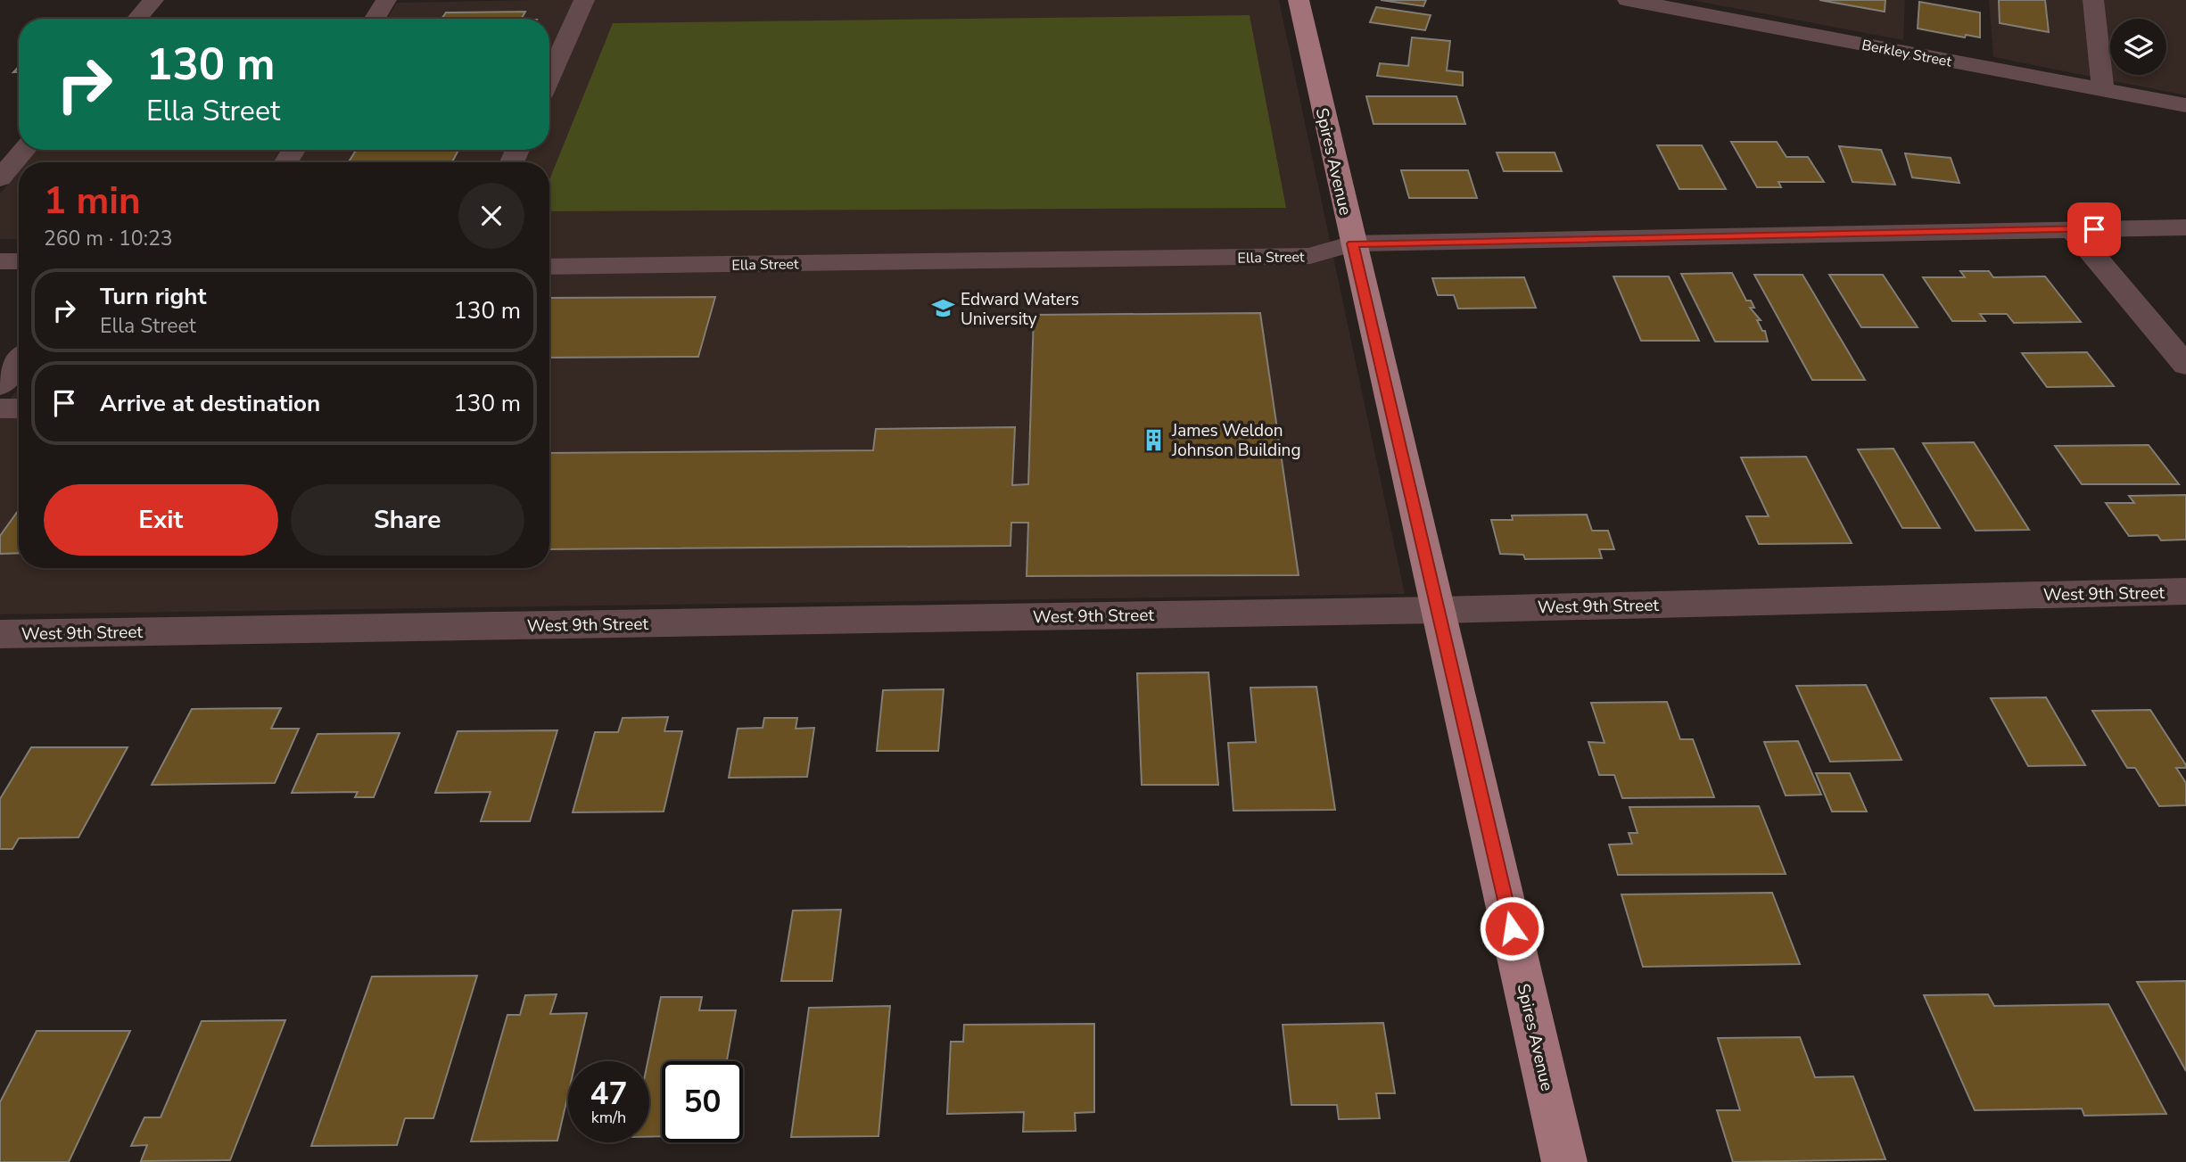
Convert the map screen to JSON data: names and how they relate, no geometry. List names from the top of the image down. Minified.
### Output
{"streets":{"main road":["Spires Avenue"],"street":["Berkley Street","Ella Street","West 9th Street"]},"crossings":[["Spires Avenue","Ella Street"],["Spires Avenue","West 9th Street"]],"places":{"school or university":["Edward Waters University"],"building":["James Weldon Johnson Building"]},"page":{"turn":["130 m","Ella Street"],"heading":["1 min","260 m · 10:23"],"list":[{"name":"Turn right","note":"Ella Street","value":"130 m"},{"name":"Arrive at destination","value":"130 m"}],"buttons":["Exit","Share"],"speed":"47 km/h","limit":"50"}}
